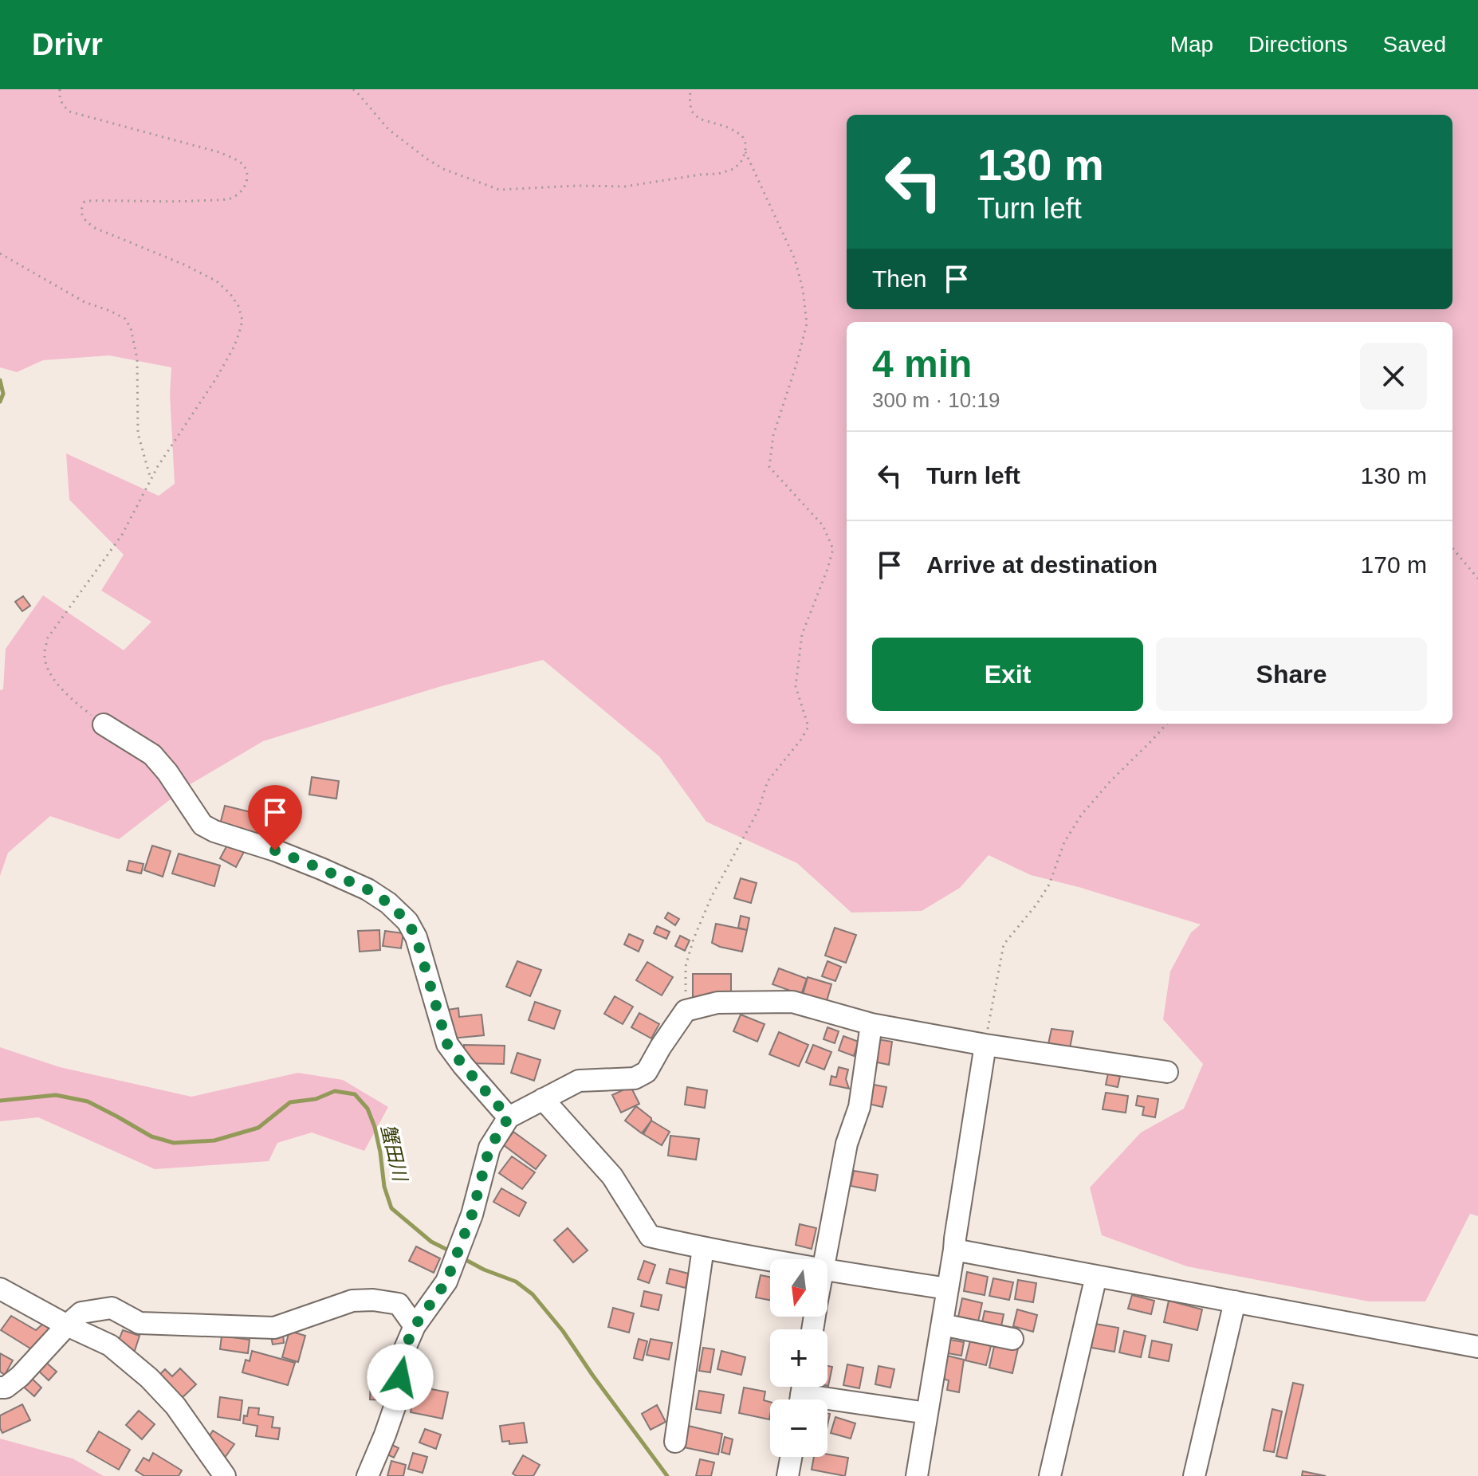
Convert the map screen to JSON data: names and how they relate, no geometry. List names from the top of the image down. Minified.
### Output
{"water":["蟹田川"],"north":"bottom","page":{"header":"Drivr","nav":["Map","Directions","Saved"],"turn":["130 m","Turn left"],"then":"Then","heading":["4 min","300 m · 10:19"],"list":[{"name":"Turn left","value":"130 m"},{"name":"Arrive at destination","value":"170 m"}],"buttons":["Exit","Share"],"map_buttons":["+","−"]}}
